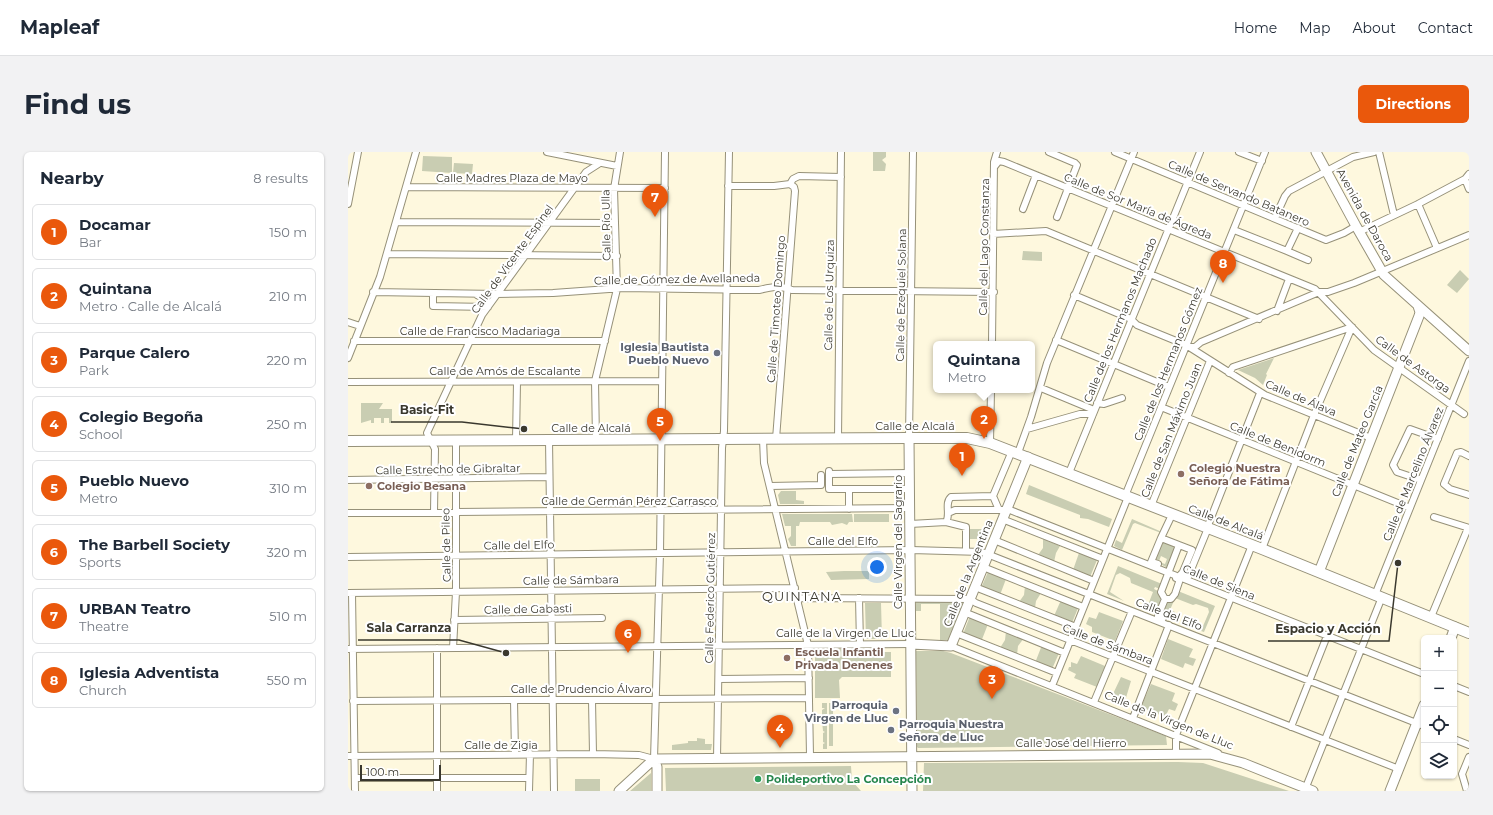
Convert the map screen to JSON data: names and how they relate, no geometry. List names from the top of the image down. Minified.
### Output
{"streets":{"main road":["Calle de Alcalá"],"street":["Calle Madres Plaza de Mayo","Calle de Servando Batanero","Calle de Sor María de Ágreda","Avenida de Daroca","Calle Río Ulla","Calle del Lago Constanza","Calle de Vicente Espinel","Calle de Gómez de Avellaneda","Calle de Los Urquiza","Calle de Ezequiel Solana","Calle de Timoteo Domingo","Calle de los Hermanos Machado","Calle de Francisco Madariaga","Calle de los Hermanos Gómez","Calle de Astorga","Calle de Amós de Escalante","Calle de Álava","Calle de San Máximo Juan","Calle de Mateo García","Calle de Benidorm","Calle Estrecho de Gibraltar","Calle de Marcelino Álvarez","Calle de Germán Pérez Carrasco","Calle del Elfo","Calle Virgen del Sagrario","Calle de Pileo","Calle de la Argentina","Calle de Sámbara","Calle de Siena","Calle Federico Gutiérrez","Calle de Gabasti","Calle de la Virgen de Lluc","Calle de Prudencio Álvaro","Calle José del Hierro","Calle de Zigia"]},"crossings":[["Calle Madres Plaza de Mayo","Calle Río Ulla"],["Calle Madres Plaza de Mayo","Calle de Vicente Espinel"],["Calle de Servando Batanero","Avenida de Daroca"],["Calle de Servando Batanero","Calle de los Hermanos Machado"],["Calle de Servando Batanero","Calle de los Hermanos Gómez"],["Calle de Sor María de Ágreda","Calle de los Hermanos Machado"],["Calle de Sor María de Ágreda","Calle de los Hermanos Gómez"],["Calle de Sor María de Ágreda","Calle de Astorga"],["Avenida de Daroca","Calle de Mateo García"],["Calle Río Ulla","Calle de Gómez de Avellaneda"],["Calle Río Ulla","Calle de Francisco Madariaga"],["Calle Río Ulla","Calle de Amós de Escalante"],["Calle Río Ulla","Calle de Alcalá"],["Calle del Lago Constanza","Calle de Gómez de Avellaneda"],["Calle de Vicente Espinel","Calle de Gómez de Avellaneda"],["Calle de Vicente Espinel","Calle de Francisco Madariaga"],["Calle de Vicente Espinel","Calle de Amós de Escalante"],["Calle de Vicente Espinel","Calle de Alcalá"],["Calle de Gómez de Avellaneda","Calle de Los Urquiza"],["Calle de Gómez de Avellaneda","Calle de Ezequiel Solana"],["Calle de Gómez de Avellaneda","Calle de Timoteo Domingo"],["Calle de Gómez de Avellaneda","Calle Federico Gutiérrez"],["Calle de Los Urquiza","Calle de Alcalá"],["Calle de Ezequiel Solana","Calle de Alcalá"],["Calle de Ezequiel Solana","Calle Virgen del Sagrario"],["Calle de Timoteo Domingo","Calle de Alcalá"],["Calle de los Hermanos Machado","Calle de Álava"],["Calle de los Hermanos Machado","Calle de Alcalá"],["Calle de los Hermanos Gómez","Calle de Álava"],["Calle de los Hermanos Gómez","Calle de Alcalá"],["Calle de los Hermanos Gómez","Calle de Benidorm"],["Calle de los Hermanos Gómez","Calle del Elfo"],["Calle de los Hermanos Gómez","Calle de Sámbara"],["Calle de los Hermanos Gómez","Calle de Siena"],["Calle de los Hermanos Gómez","Calle de la Virgen de Lluc"],["Calle de Astorga","Calle de Mateo García"],["Calle de Astorga","Calle de Marcelino Álvarez"],["Calle de Álava","Calle de San Máximo Juan"],["Calle de Álava","Calle de Mateo García"],["Calle de Alcalá","Calle de San Máximo Juan"],["Calle de Alcalá","Calle de Mateo García"],["Calle de Alcalá","Calle de Marcelino Álvarez"],["Calle de Alcalá","Calle Virgen del Sagrario"],["Calle de Alcalá","Calle de Pileo"],["Calle de Alcalá","Calle de la Argentina"],["Calle de Alcalá","Calle Federico Gutiérrez"],["Calle de San Máximo Juan","Calle de Benidorm"],["Calle de Mateo García","Calle de Benidorm"],["Calle de Benidorm","Calle de Marcelino Álvarez"],["Calle Estrecho de Gibraltar","Calle de Pileo"],["Calle de Marcelino Álvarez","Calle del Elfo"],["Calle de Marcelino Álvarez","Calle de Sámbara"],["Calle de Marcelino Álvarez","Calle de Siena"],["Calle de Marcelino Álvarez","Calle de la Virgen de Lluc"],["Calle de Germán Pérez Carrasco","Calle Virgen del Sagrario"],["Calle de Germán Pérez Carrasco","Calle de Pileo"],["Calle de Germán Pérez Carrasco","Calle Federico Gutiérrez"],["Calle del Elfo","Calle Virgen del Sagrario"],["Calle del Elfo","Calle de Pileo"],["Calle del Elfo","Calle de la Argentina"],["Calle del Elfo","Calle Federico Gutiérrez"],["Calle Virgen del Sagrario","Calle de Sámbara"],["Calle Virgen del Sagrario","Calle de la Virgen de Lluc"],["Calle Virgen del Sagrario","Calle José del Hierro"],["Calle de Pileo","Calle de Sámbara"],["Calle de Pileo","Calle de Gabasti"],["Calle de Pileo","Calle de la Virgen de Lluc"],["Calle de la Argentina","Calle de Sámbara"],["Calle de la Argentina","Calle de Siena"],["Calle de la Argentina","Calle de la Virgen de Lluc"],["Calle de Sámbara","Calle Federico Gutiérrez"],["Calle Federico Gutiérrez","Calle de la Virgen de Lluc"],["Calle Federico Gutiérrez","Calle de Prudencio Álvaro"],["Calle Federico Gutiérrez","Calle José del Hierro"],["Calle de la Virgen de Lluc","Calle José del Hierro"],["Calle José del Hierro","Calle de Zigia"]],"districts":["QUINTANA"],"places":["Iglesia Bautista Pueblo Nuevo","Basic-Fit","Colegio Nuestra Señora de Fátima","Colegio Besana","Espacio y Acción","Sala Carranza","Escuela Infantil Privada Denenes","Parroquia Virgen de Lluc","Parroquia Nuestra Señora de Lluc","Polideportivo La Concepción"],"scale_bar":"100 m","page":{"header":"Mapleaf","nav":["Home","Map","About","Contact"],"buttons":"Directions","title":"Find us","heading":["Nearby","8 results"],"pins":["7","8","2","5","1","6","3","4"],"list":[{"mark":"1","name":"Docamar","note":"Bar","value":"150 m"},{"mark":"2","name":"Quintana","note":"Metro · Calle de Alcalá","value":"210 m"},{"mark":"3","name":"Parque Calero","note":"Park","value":"220 m"},{"mark":"4","name":"Colegio Begoña","note":"School","value":"250 m"},{"mark":"5","name":"Pueblo Nuevo","note":"Metro","value":"310 m"},{"mark":"6","name":"The Barbell Society","note":"Sports","value":"320 m"},{"mark":"7","name":"URBAN Teatro","note":"Theatre","value":"510 m"},{"mark":"8","name":"Iglesia Adventista","note":"Church","value":"550 m"}],"popup":["Quintana","Metro"],"map_buttons":["+","−"],"scale":"100 m"}}
